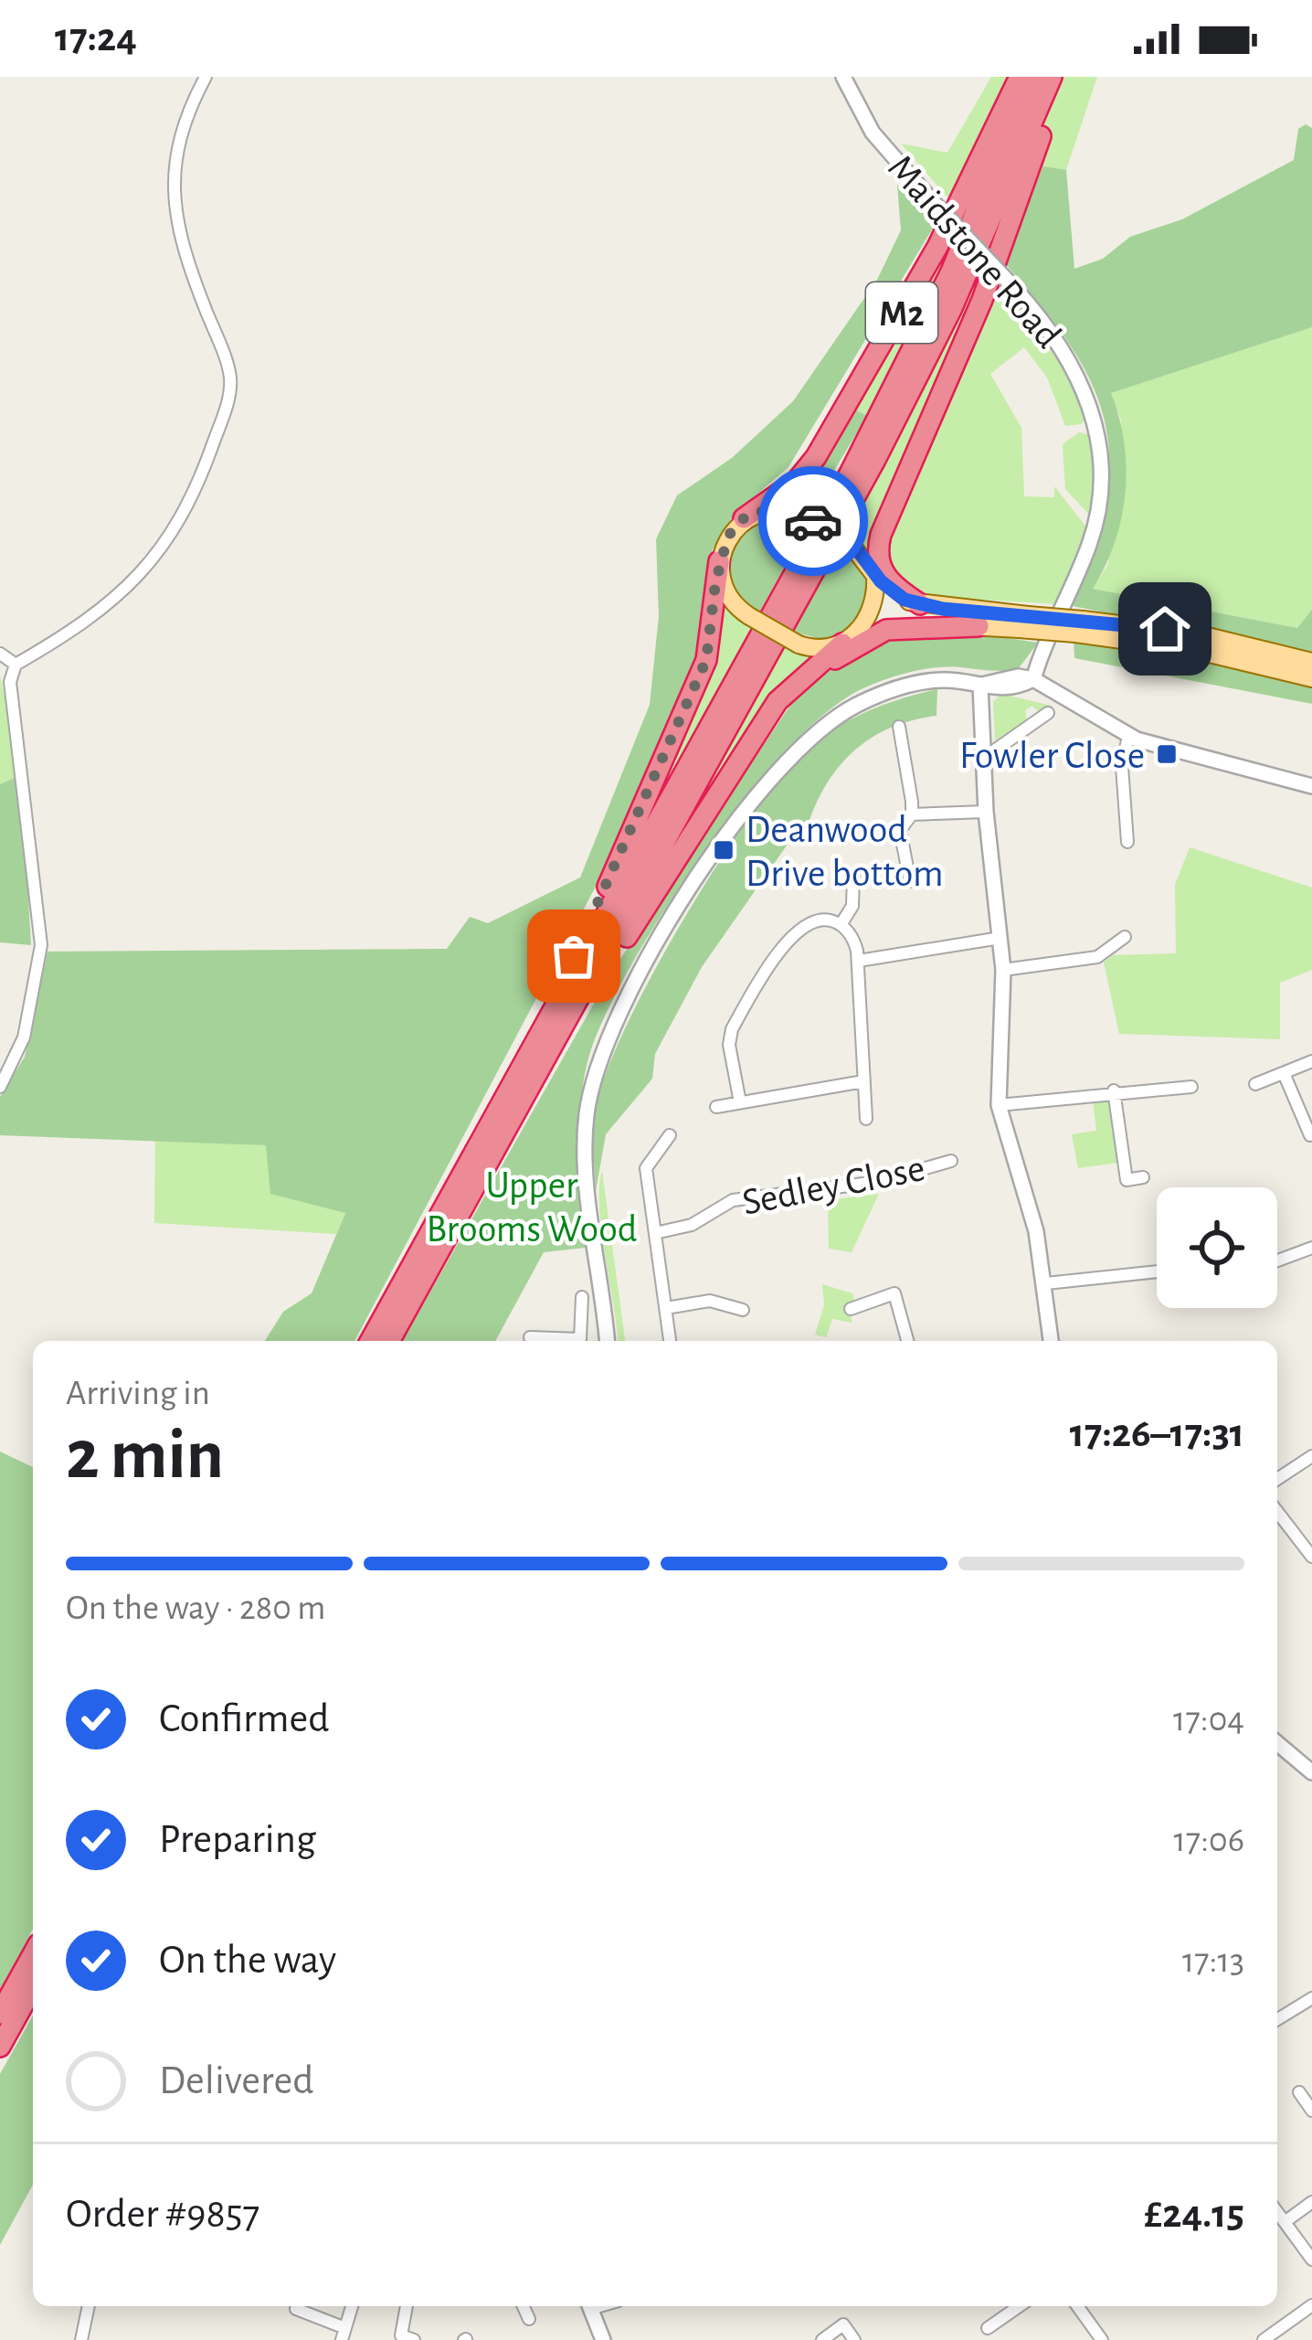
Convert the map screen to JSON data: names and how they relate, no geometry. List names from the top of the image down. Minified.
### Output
{"streets":{"highway":["M2"],"street":["Maidstone Road","Sedley Close"]},"parks":["Upper Brooms Wood"],"places":{"transit":["Fowler Close","Deanwood Drive bottom"]},"page":{"status":"17:24","heading":["2 min","Arriving in","17:26–17:31"],"panel":["Order #9857","£24.15"],"bar":"On the way · 280 m","list":[["Confirmed","17:04"],["Preparing","17:06"],["On the way","17:13"],"Delivered"]}}
